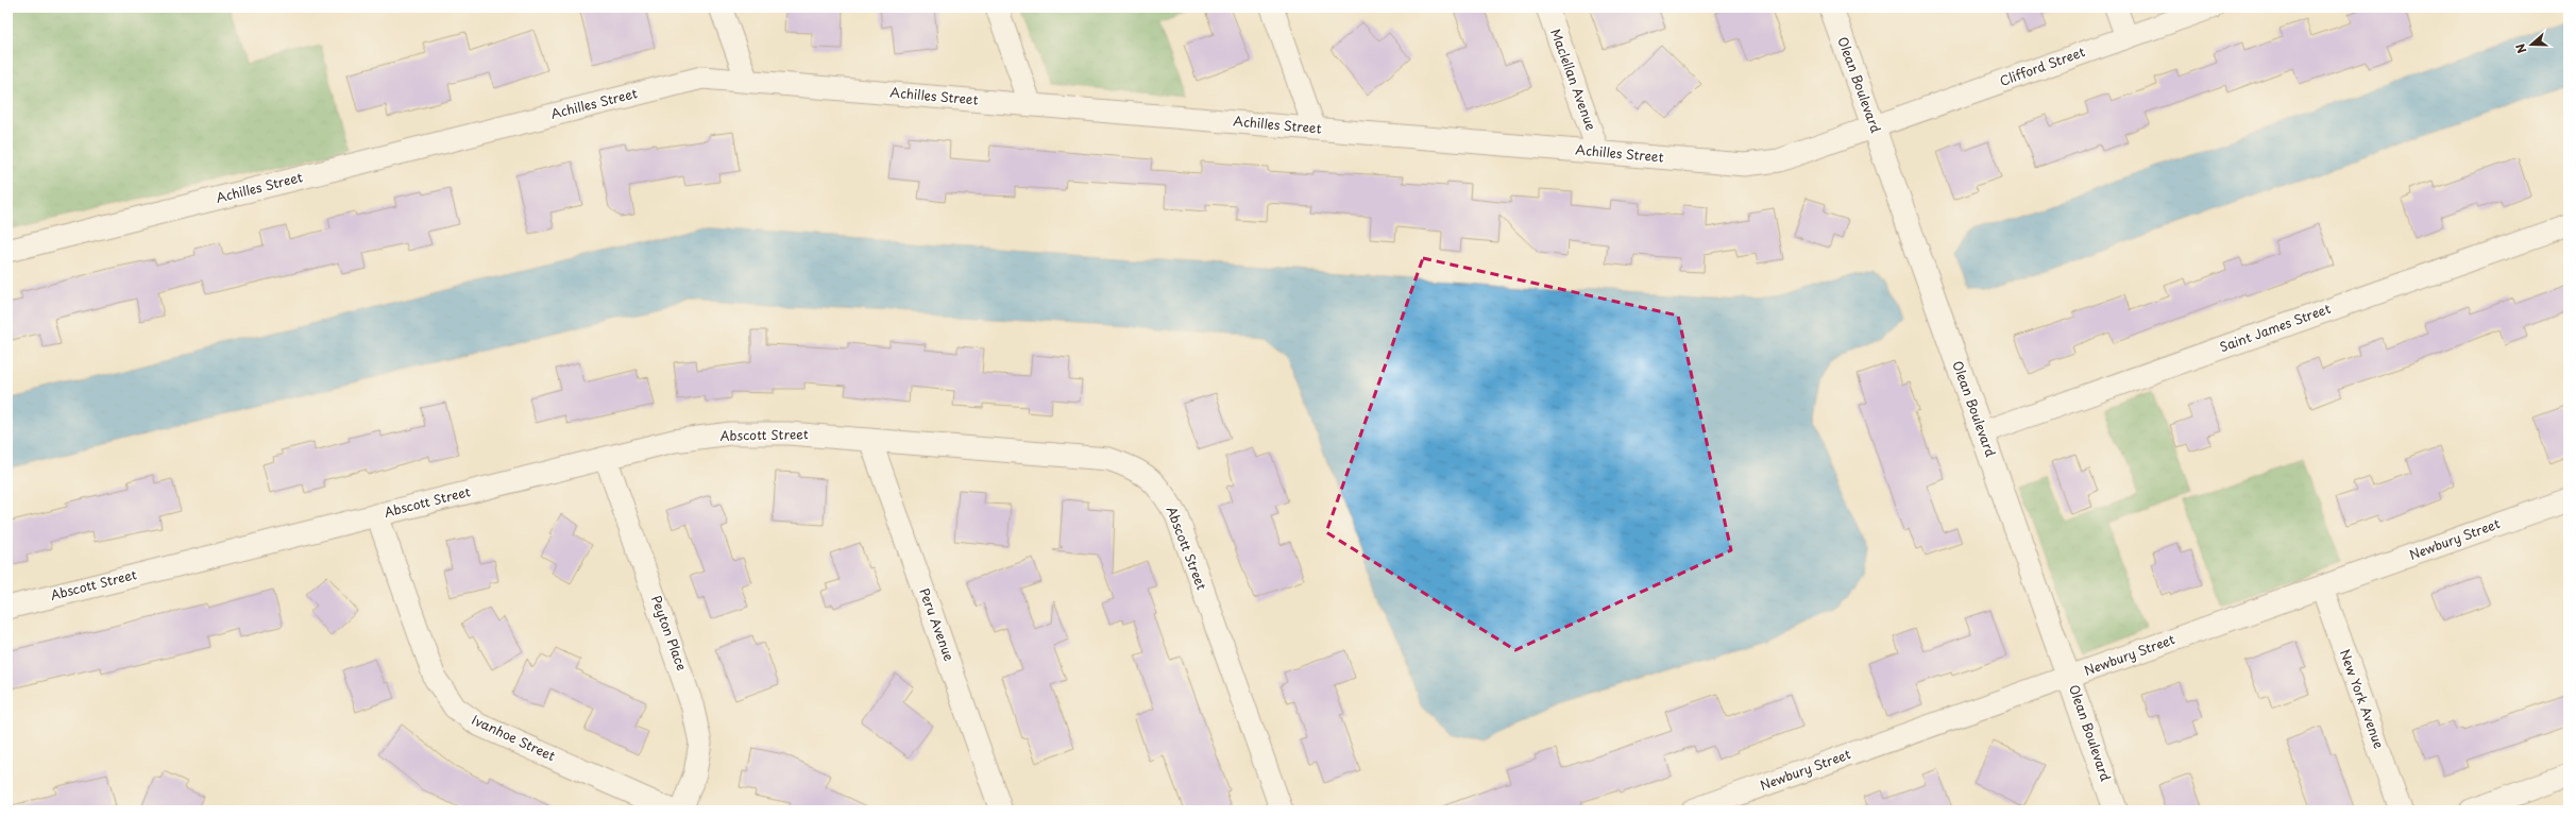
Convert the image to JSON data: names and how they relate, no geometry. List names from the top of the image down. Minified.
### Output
{"streets":{"street":["Clifford Street","Maclellan Avenue","Olean Boulevard","Achilles Street","Saint James Street","Abscott Street","Newbury Street","Peru Avenue","Peyton Place","New York Avenue","Ivanhoe Street"]},"crossings":[["Clifford Street","Olean Boulevard"],["Clifford Street","Achilles Street"],["Maclellan Avenue","Achilles Street"],["Olean Boulevard","Achilles Street"],["Olean Boulevard","Saint James Street"],["Olean Boulevard","Newbury Street"],["Abscott Street","Peru Avenue"],["Abscott Street","Peyton Place"],["Abscott Street","Ivanhoe Street"],["Newbury Street","New York Avenue"]],"north":"left"}
